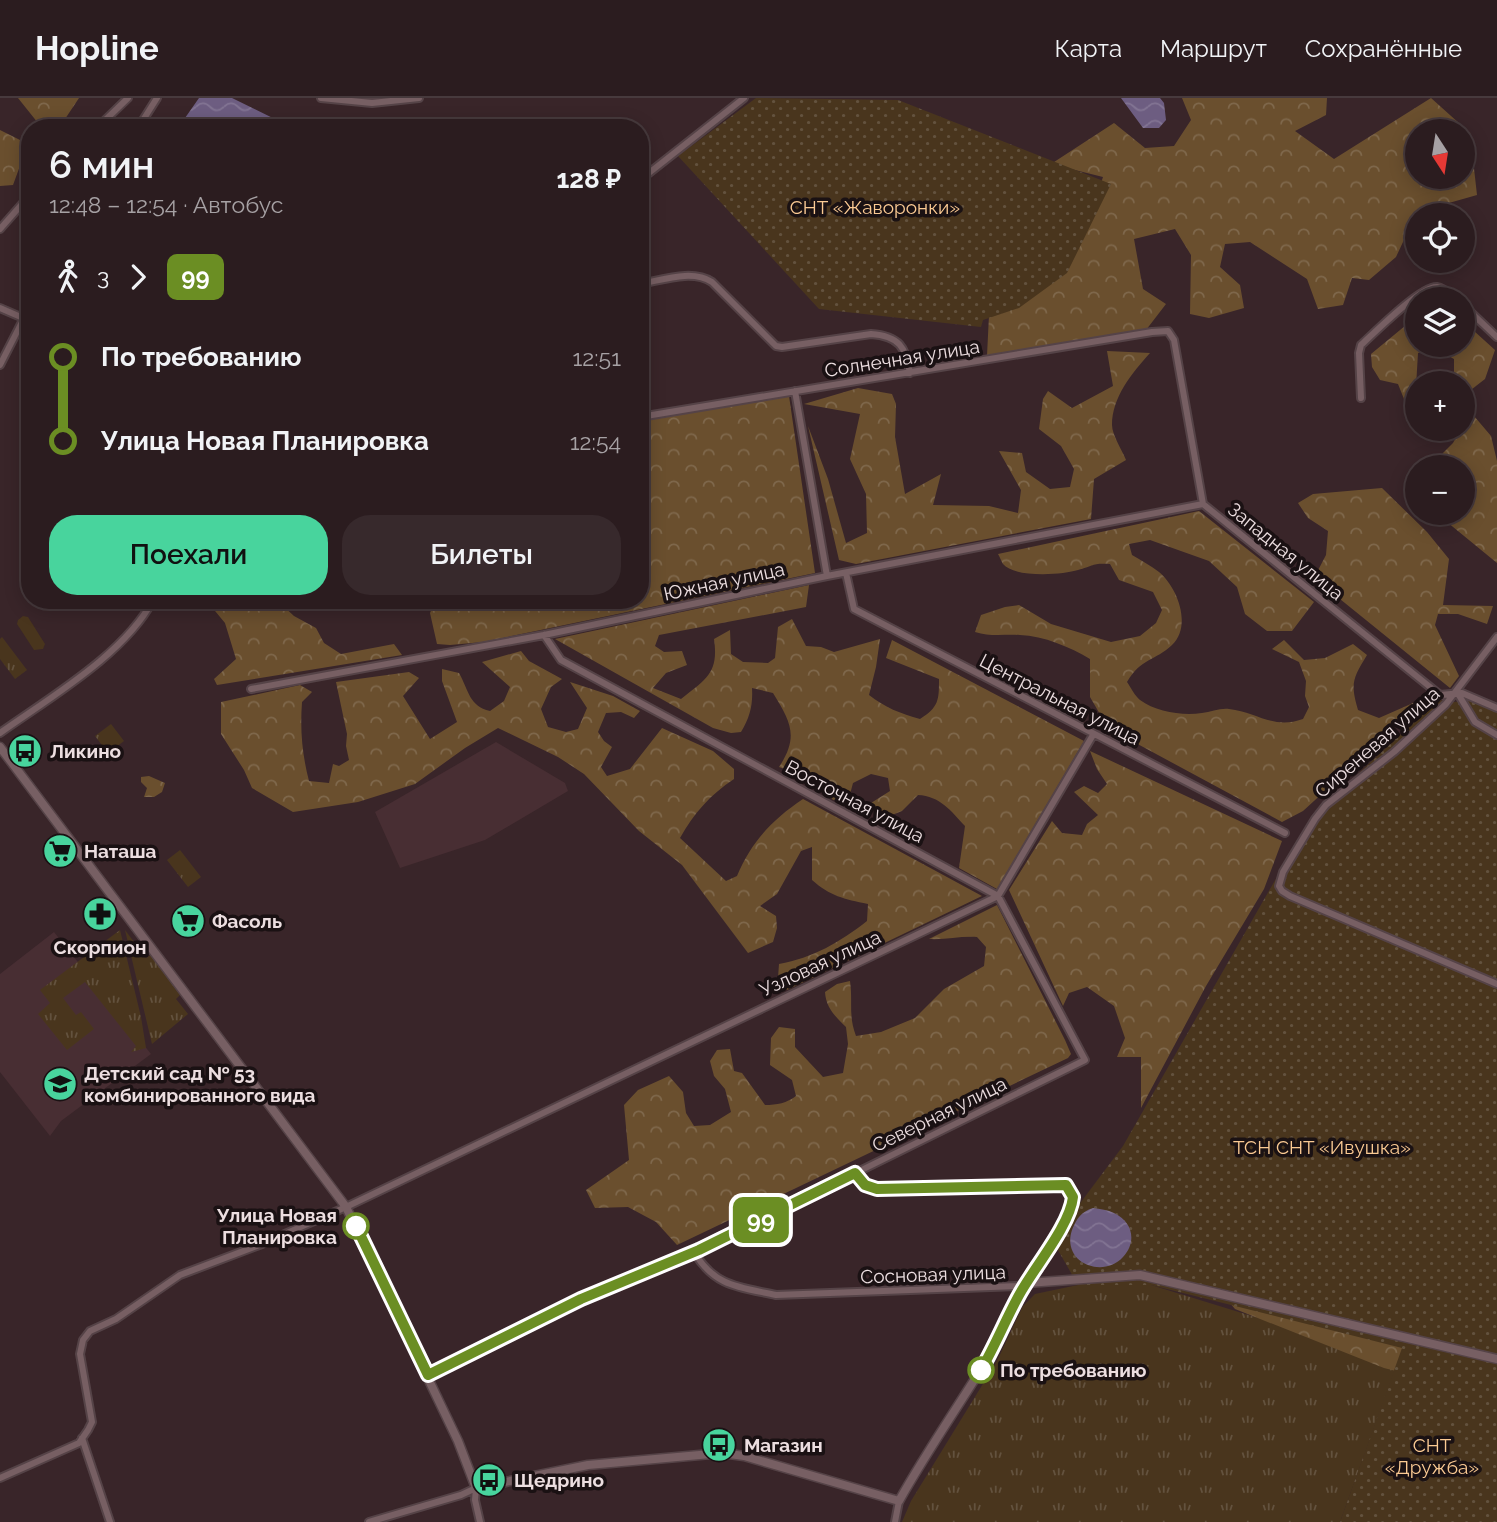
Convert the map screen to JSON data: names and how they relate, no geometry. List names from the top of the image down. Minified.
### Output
{"streets":{"street":["Солнечная улица","Западная улица","Южная улица","Центральная улица","Сиреневая улица","Восточная улица","Узловая улица","Северная улица","Сосновая улица"]},"crossings":[["Солнечная улица","Западная улица"],["Западная улица","Южная улица"],["Западная улица","Сиреневая улица"],["Южная улица","Центральная улица"],["Южная улица","Восточная улица"],["Восточная улица","Узловая улица"],["Восточная улица","Северная улица"],["Узловая улица","Северная улица"],["Северная улица","Сосновая улица"]],"parks":["СНТ «Жаворонки»","ТСН СНТ «Ивушка»","СНТ «Дружба»"],"places":{"bus stop":["Ликино","Магазин","Щедрино"],"supermarket":["Наташа","Фасоль"],"pharmacy":["Скорпион"],"school or university":["Детский сад № 53 комбинированного вида"],"other":["Улица Новая Планировка","По требованию"]},"lines":["bus line 99"],"north":"bottom","page":{"header":"Hopline","nav":["Карта","Маршрут","Сохранённые"],"on_map":"99","map_buttons":["+","−"],"heading":["6 мин","12:48 – 12:54 · Автобус","128 ₽"],"legs":["3","99"],"list":[{"name":"По требованию","value":"12:51"},{"name":"Улица Новая Планировка","value":"12:54"}],"buttons":["Поехали","Билеты"]}}
